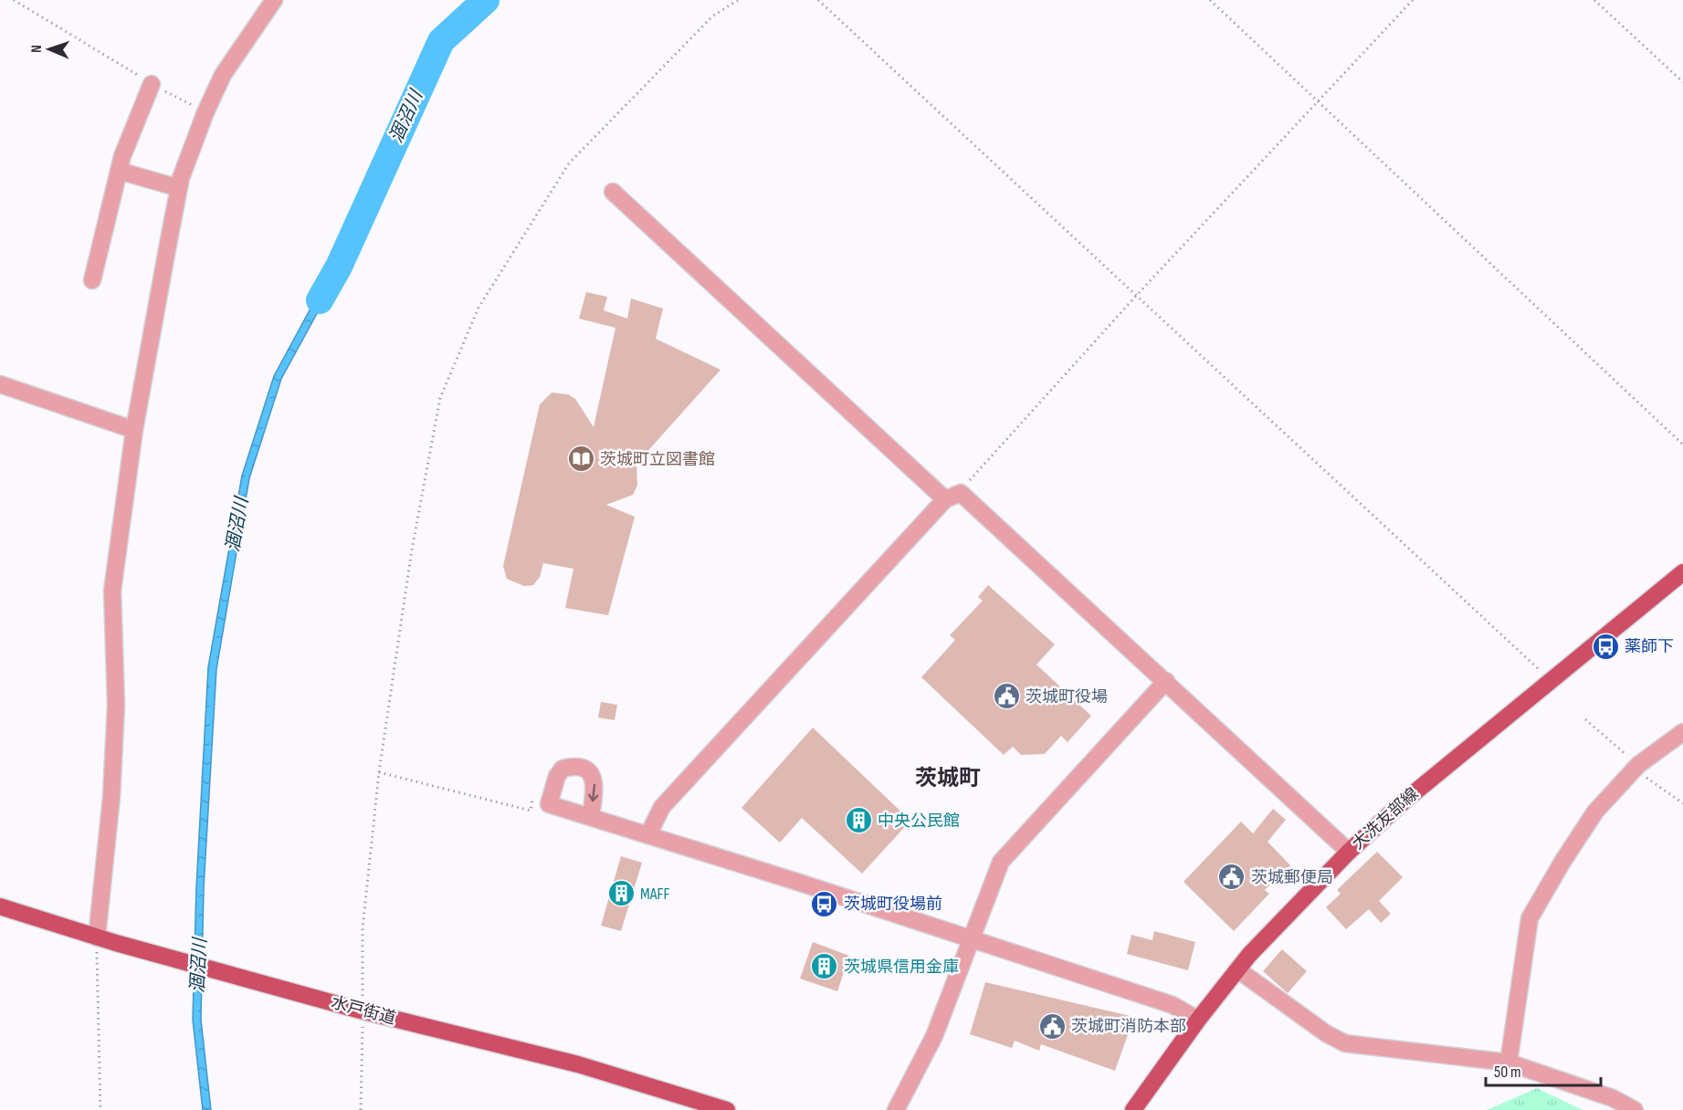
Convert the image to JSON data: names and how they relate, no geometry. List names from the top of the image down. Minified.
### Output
{"streets":{"main road":["大洗友部線","水戸街道"]},"districts":["茨城町"],"water":["涸沼川"],"places":{"library":["茨城町立図書館"],"bus stop":["薬師下","茨城町役場前"],"public building":["茨城町役場","茨城郵便局","茨城町消防本部"],"building":["中央公民館","MAFF","茨城県信用金庫"]},"scale_bar":"50 m","north":"left"}
